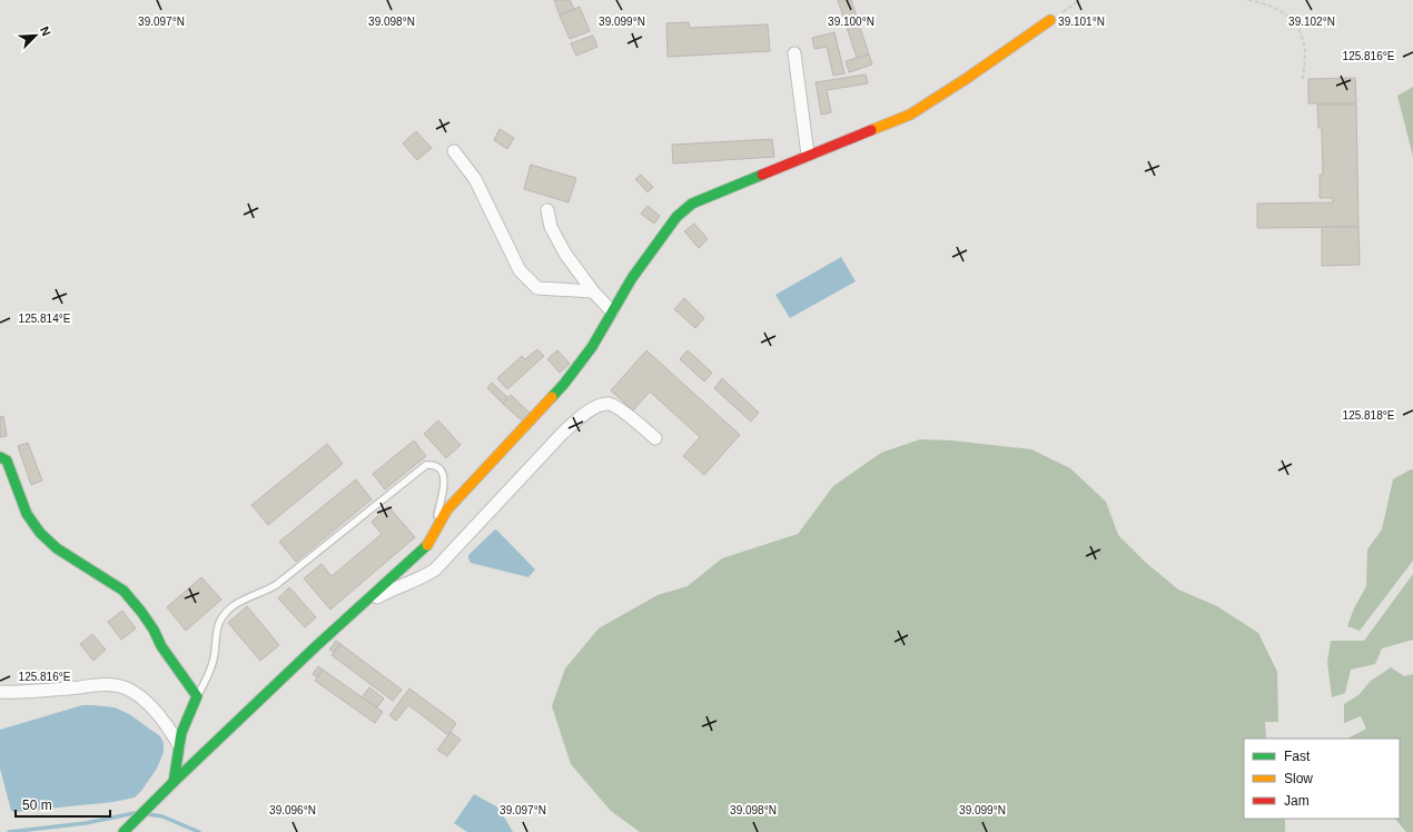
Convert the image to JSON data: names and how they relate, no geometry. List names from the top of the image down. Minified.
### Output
{"legend":["Fast","Slow","Jam"],"scale_bar":"50 m","north":"top right","coordinates":["39.097°N","39.098°N","39.099°N","39.100°N","39.101°N","39.102°N","125.816°E","125.814°E","125.818°E","39.096°N"]}
